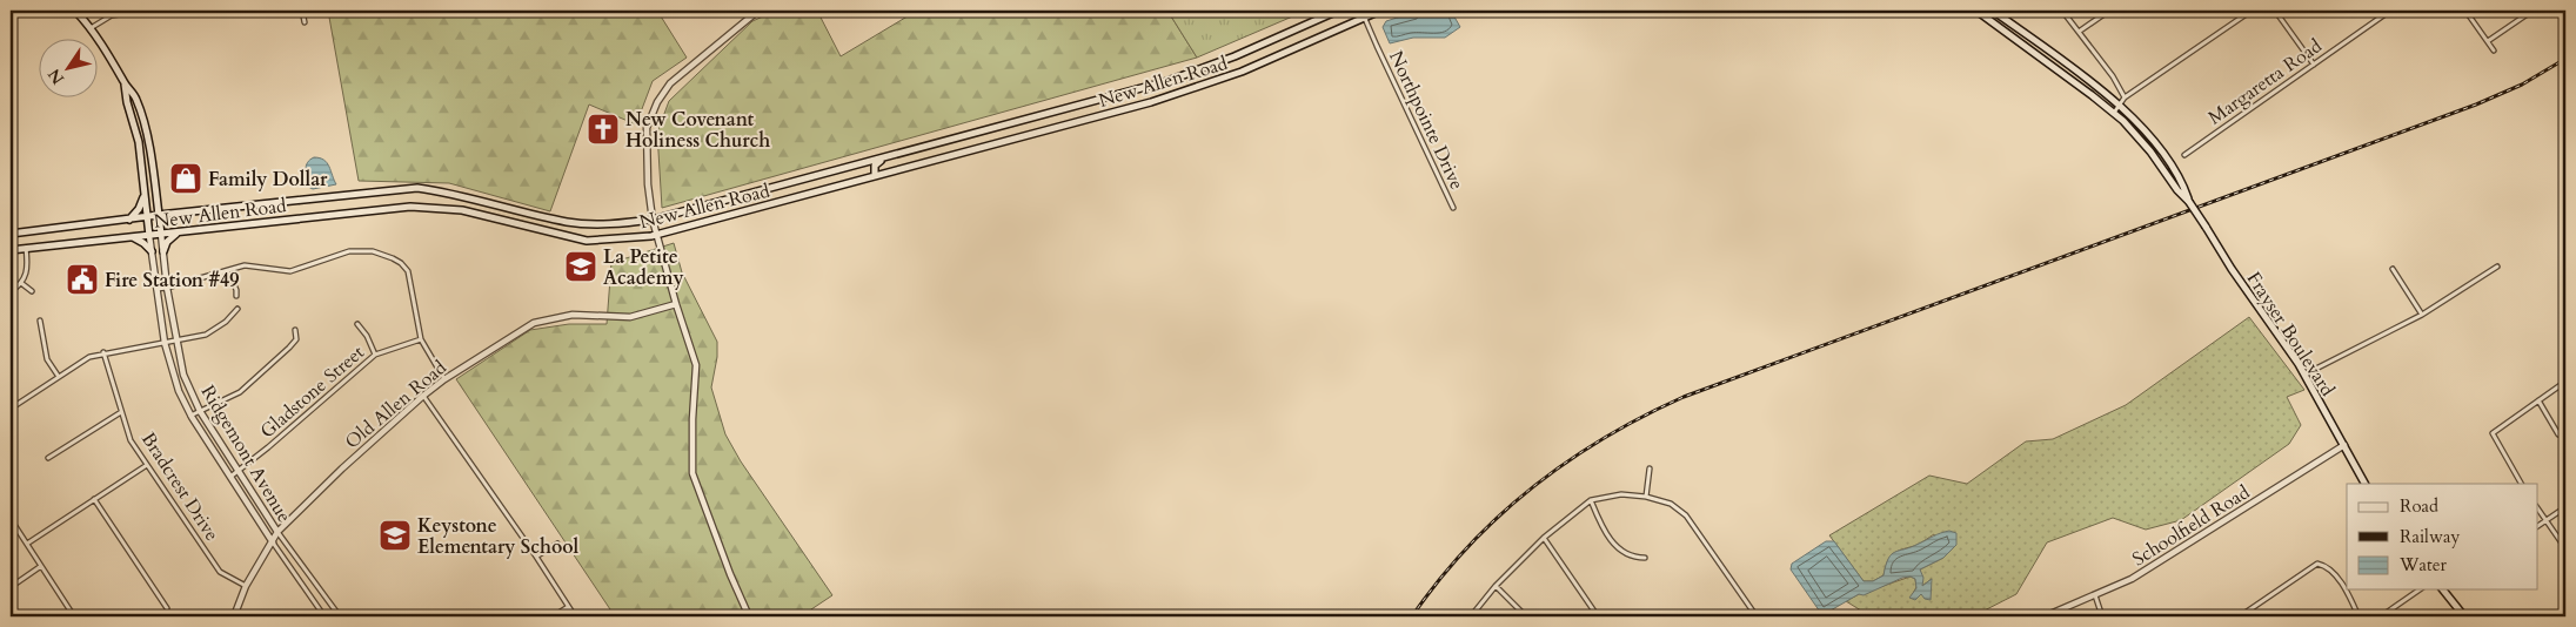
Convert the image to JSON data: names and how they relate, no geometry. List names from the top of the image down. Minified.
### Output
{"streets":{"main road":["New Allen Road","Frayser Boulevard","Ridgemont Avenue"],"street":["Margaretta Road","Northpointe Drive","Gladstone Street","Old Allen Road","Bradcrest Drive","Schoolfield Road"]},"crossings":[["New Allen Road","Northpointe Drive"],["New Allen Road","Ridgemont Avenue"],["Frayser Boulevard","Schoolfield Road"],["Gladstone Street","Ridgemont Avenue"],["Old Allen Road","Ridgemont Avenue"],["Old Allen Road","Bradcrest Drive"]],"places":{"church":["New Covenant Holiness Church"],"shop":["Family Dollar"],"school or university":["La Petite Academy","Keystone Elementary School"],"public building":["Fire Station #49"]},"legend":["Road","Railway","Water"],"north":"bottom left"}
